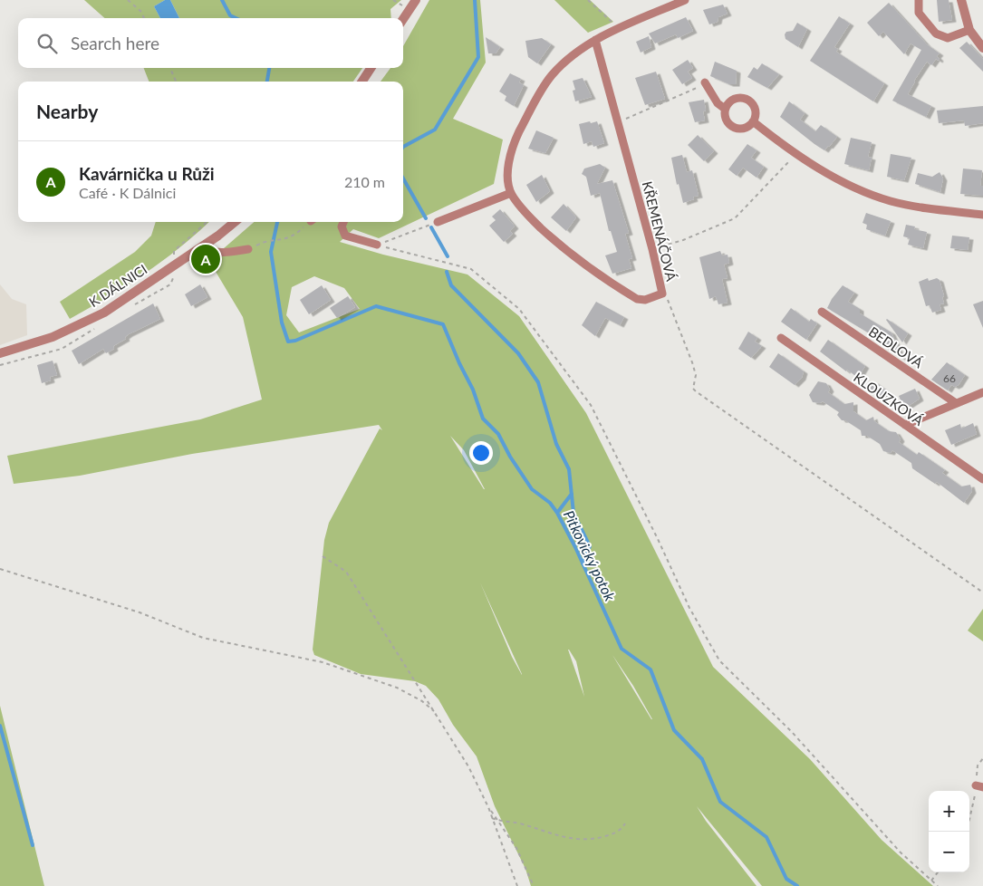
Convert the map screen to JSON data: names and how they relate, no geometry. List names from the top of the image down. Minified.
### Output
{"streets":{"street":["KŘEMENÁČOVÁ","K DÁLNICI","BEDLOVÁ","KLOUZKOVÁ"]},"water":["Pitkovický potok"],"house_numbers":["66"],"page":{"search":"Search here","heading":"Nearby","list":[{"mark":"A","name":"Kavárnička u Růži","note":"Café · K Dálnici","value":"210 m"}],"pins":"A","map_buttons":["+","−"]}}
